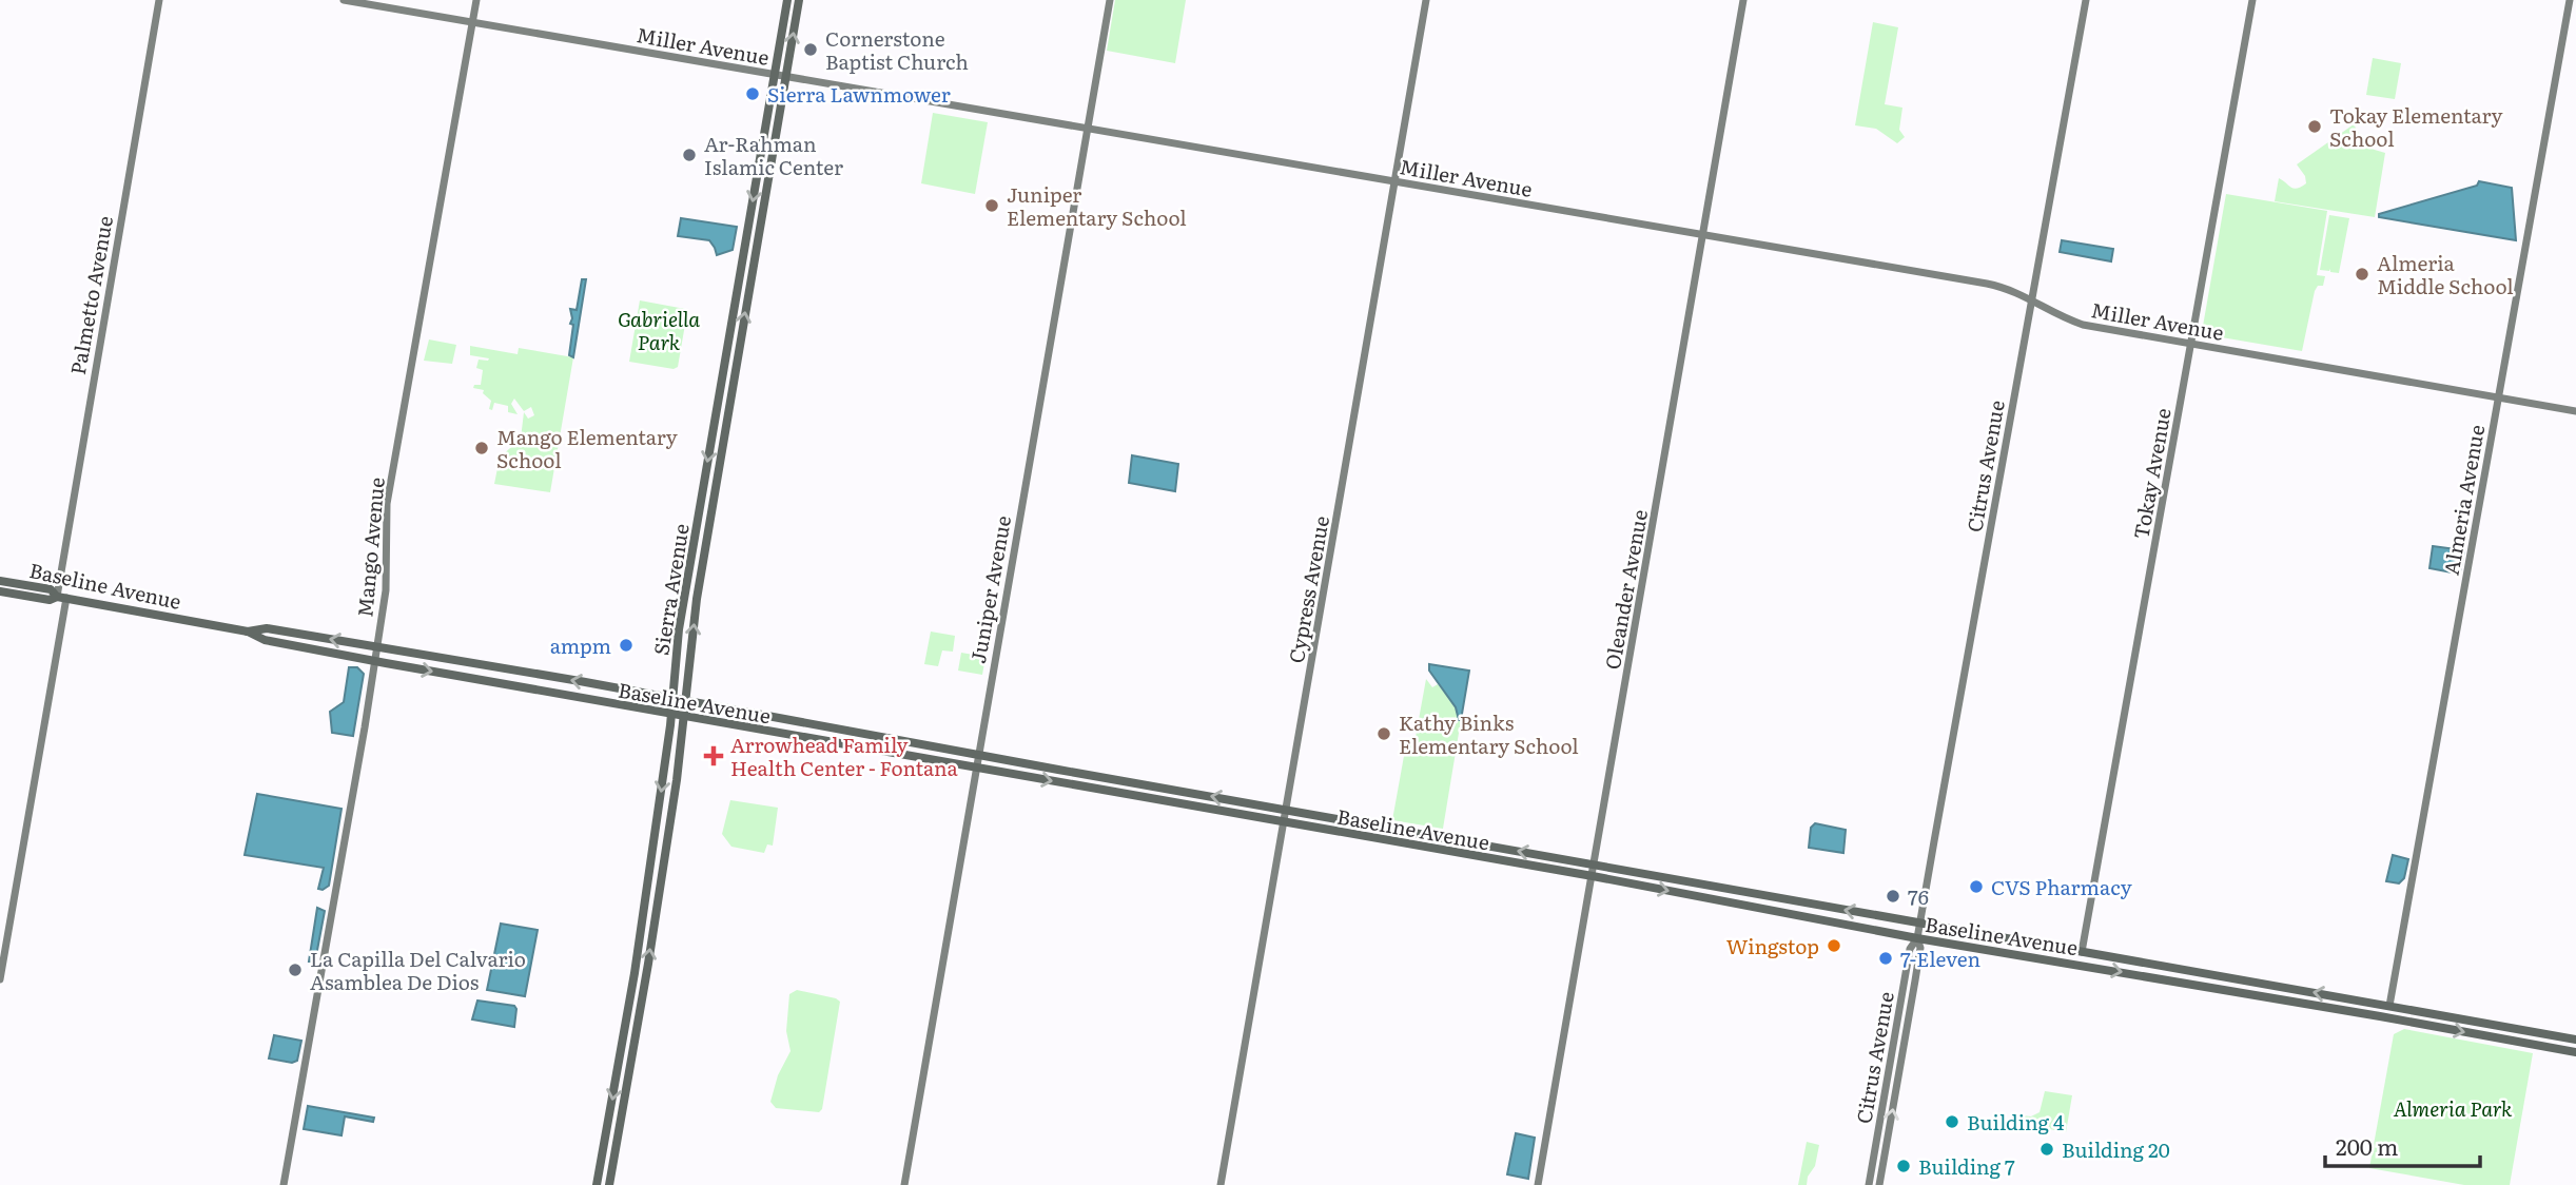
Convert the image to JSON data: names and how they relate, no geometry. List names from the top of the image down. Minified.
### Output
{"streets":{"main road":["Baseline Avenue","Sierra Avenue"],"street":["Miller Avenue","Palmetto Avenue","Citrus Avenue","Tokay Avenue","Almeria Avenue","Mango Avenue","Juniper Avenue","Cypress Avenue","Oleander Avenue"]},"crossings":[["Miller Avenue","Citrus Avenue"],["Miller Avenue","Tokay Avenue"],["Miller Avenue","Almeria Avenue"],["Miller Avenue","Mango Avenue"],["Miller Avenue","Sierra Avenue"],["Miller Avenue","Juniper Avenue"],["Miller Avenue","Cypress Avenue"],["Miller Avenue","Oleander Avenue"],["Palmetto Avenue","Baseline Avenue"],["Citrus Avenue","Baseline Avenue"],["Tokay Avenue","Baseline Avenue"],["Almeria Avenue","Baseline Avenue"],["Mango Avenue","Baseline Avenue"],["Baseline Avenue","Sierra Avenue"],["Baseline Avenue","Juniper Avenue"],["Baseline Avenue","Cypress Avenue"],["Baseline Avenue","Oleander Avenue"]],"parks":["Gabriella Park","Almeria Park"],"places":{"other":["Cornerstone Baptist Church","Sierra Lawnmower","Tokay Elementary School","Ar-Rahman Islamic Center","Juniper Elementary School","Almeria Middle School","Mango Elementary School","ampm","Kathy Binks Elementary School","CVS Pharmacy","76","Wingstop","7-Eleven","La Capilla Del Calvario Asamblea De Dios","Building 4","Building 20","Building 7"],"health":["Arrowhead Family Health Center - Fontana"]},"scale_bar":"200 m"}
